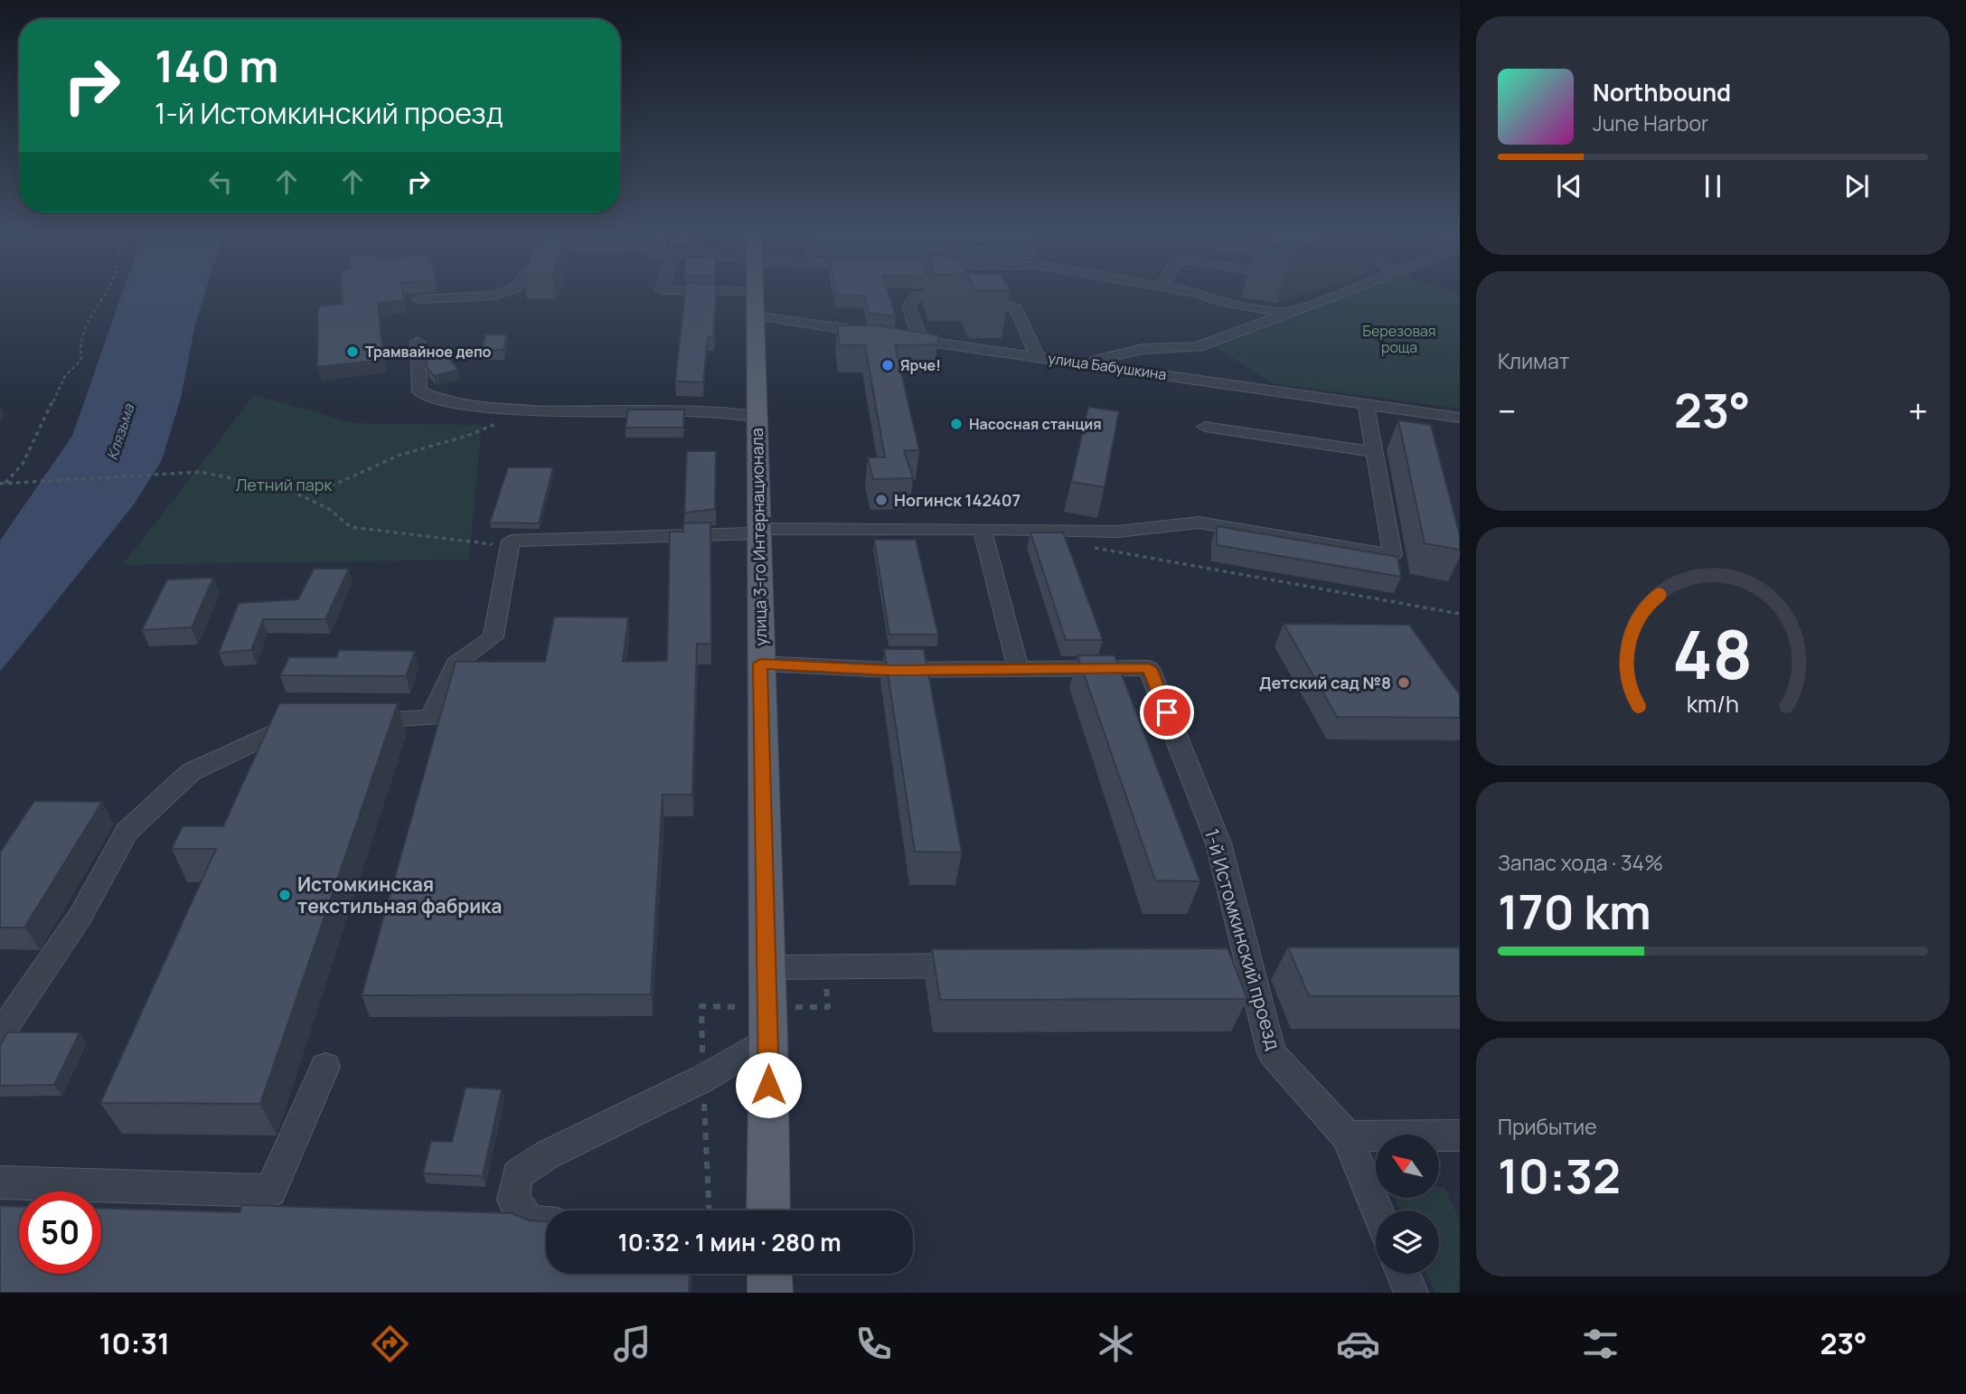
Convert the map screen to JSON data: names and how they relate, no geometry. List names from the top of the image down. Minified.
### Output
{"streets":{"main road":["улица 3-го Интернационала"],"street":["улица Бабушкина","1-й Истомкинский проезд"]},"crossings":[["улица 3-го Интернационала","1-й Истомкинский проезд"]],"water":["Клязьма"],"parks":["Березовая роща","Летний парк"],"places":["Трамвайное депо","Ярче!","Насосная станция","Ногинск 142407","Детский сад №8","Истомкинская текстильная фабрика"],"north":"top left","page":{"turn":["140 m","1-й Истомкинский проезд"],"song":["Northbound","June Harbor"],"tile":["Климат",["Запас хода · 34%","170 km"],["Прибытие","10:32"]],"heat":["−","23°","+"],"limit":"50","trip":"10:32 · 1 мин · 280 m","tabs":["10:31","23°"],"gauge":["48","km/h"]}}
